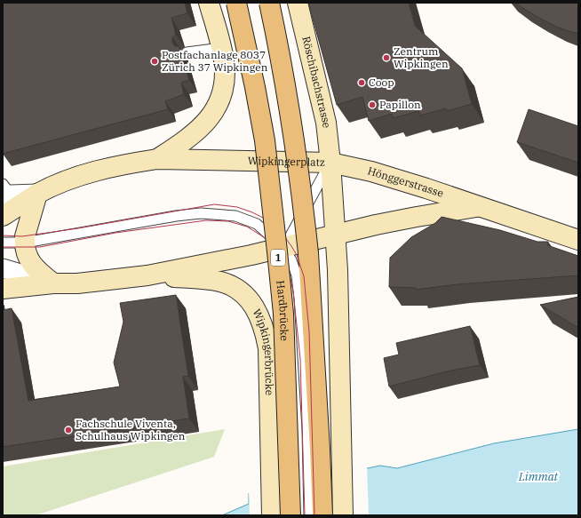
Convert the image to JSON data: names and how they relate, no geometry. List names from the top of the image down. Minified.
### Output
{"streets":{"main road":["1","Hardbrücke"],"street":["Röschibachstrasse","Wipkingerplatz","Hönggerstrasse","Wipkingerbrücke"]},"crossings":[["Röschibachstrasse","Wipkingerplatz"],["Röschibachstrasse","Hönggerstrasse"],["Wipkingerplatz","Hönggerstrasse"]],"water":["Limmat"],"places":["Zentrum Wipkingen","Postfachanlage 8037 Zürich 37 Wipkingen","Coop","Papillon","Fachschule Viventa, Schulhaus Wipkingen"]}
